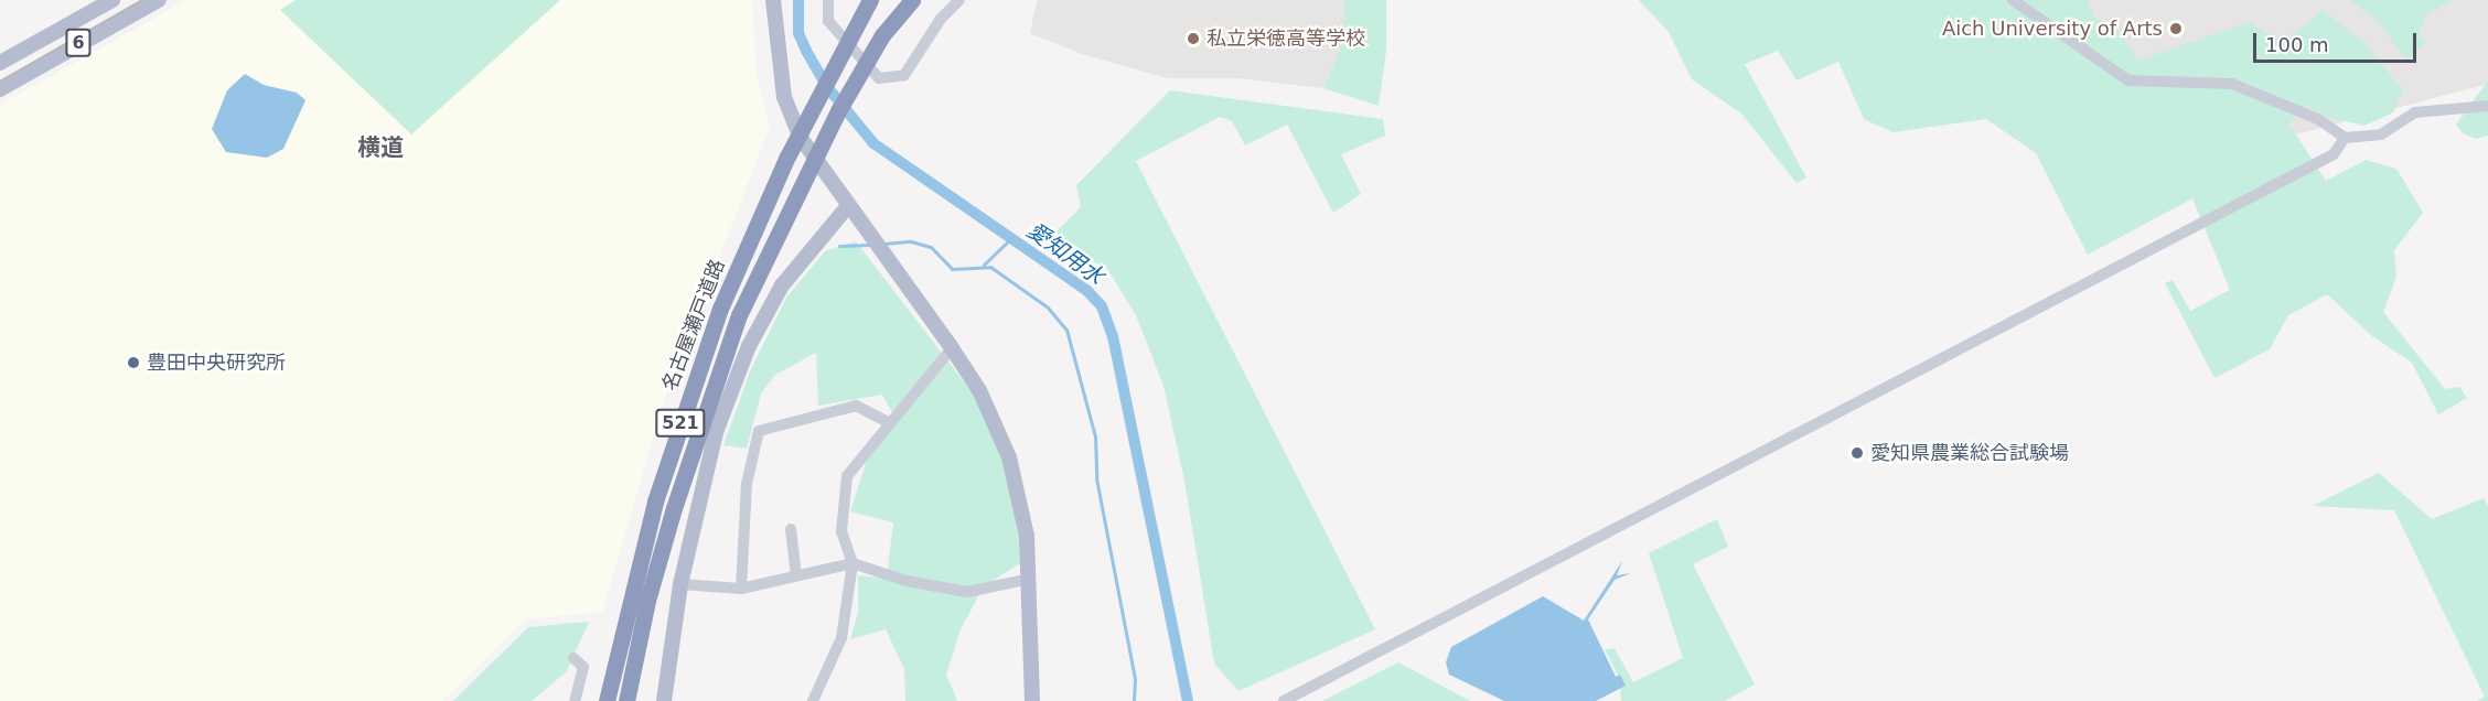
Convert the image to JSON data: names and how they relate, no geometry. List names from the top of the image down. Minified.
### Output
{"streets":{"highway":["名古屋瀬戸道路","521"],"main road":["6"]},"districts":["横道"],"water":["愛知用水"],"places":["Aich University of Arts","私立栄徳高等学校","豊田中央研究所","愛知県農業総合試験場"],"scale_bar":"100 m"}
